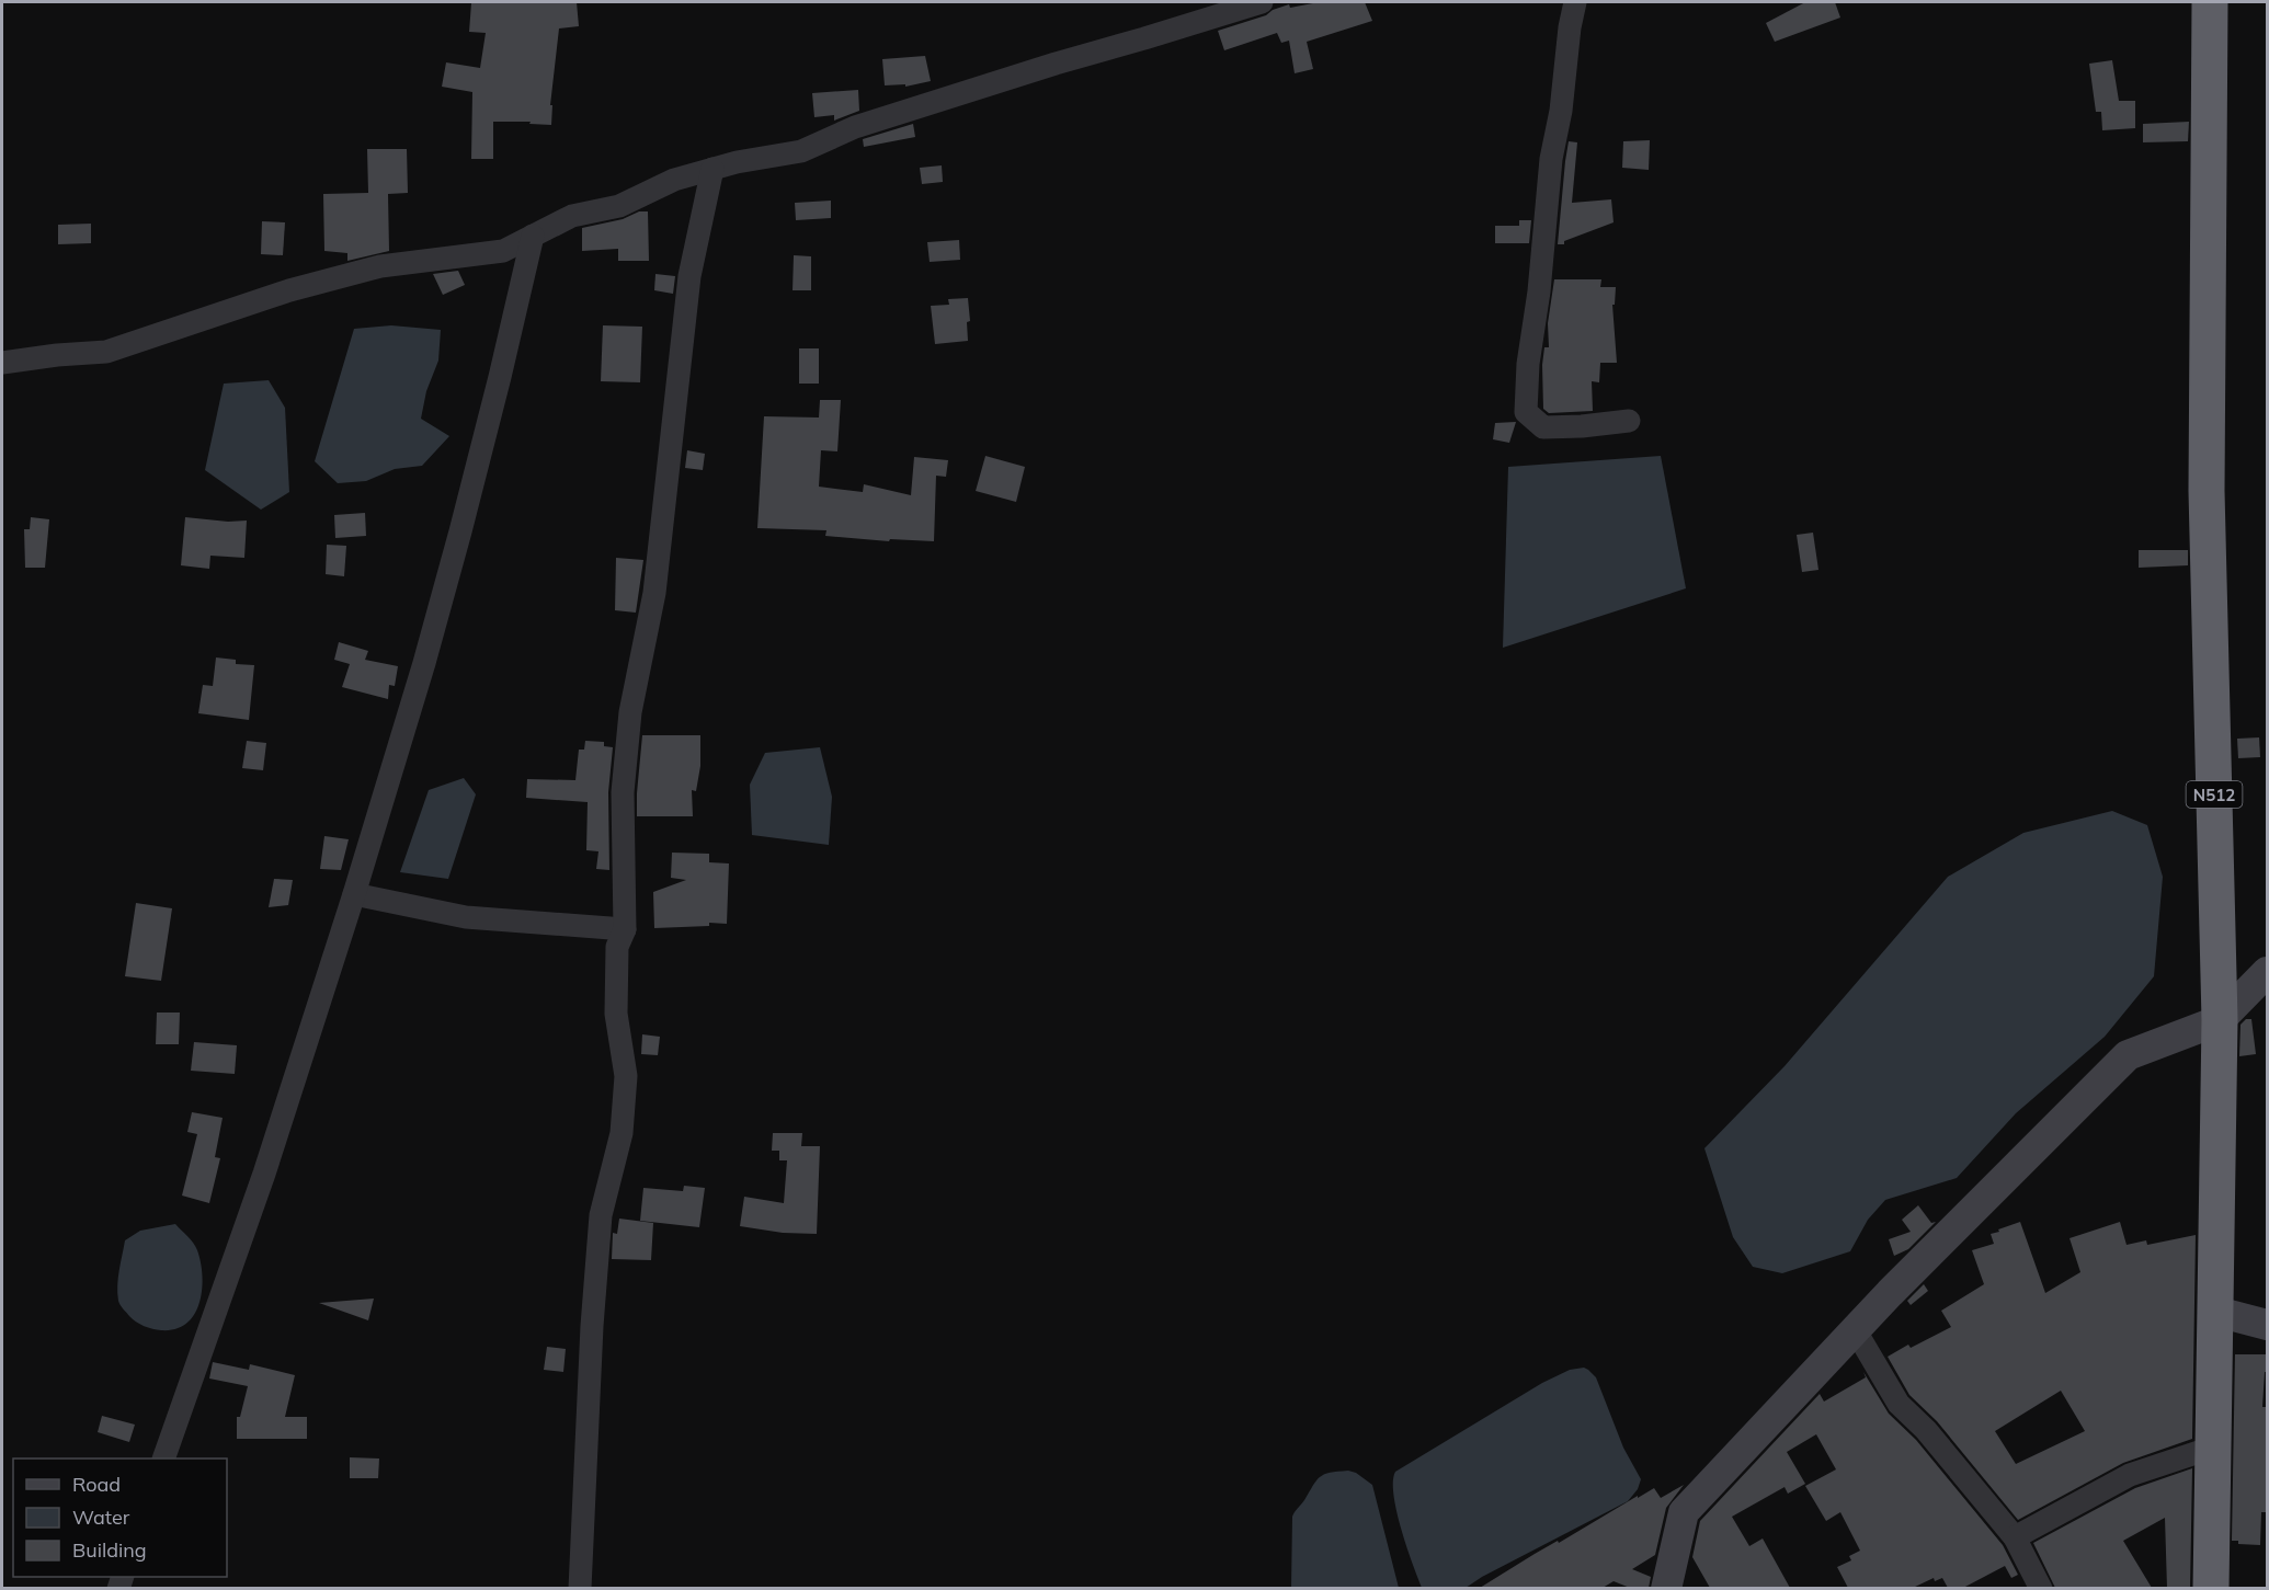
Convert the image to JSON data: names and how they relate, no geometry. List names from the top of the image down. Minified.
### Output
{"streets":{"highway":["N512"]},"legend":["Road","Water","Building"]}
